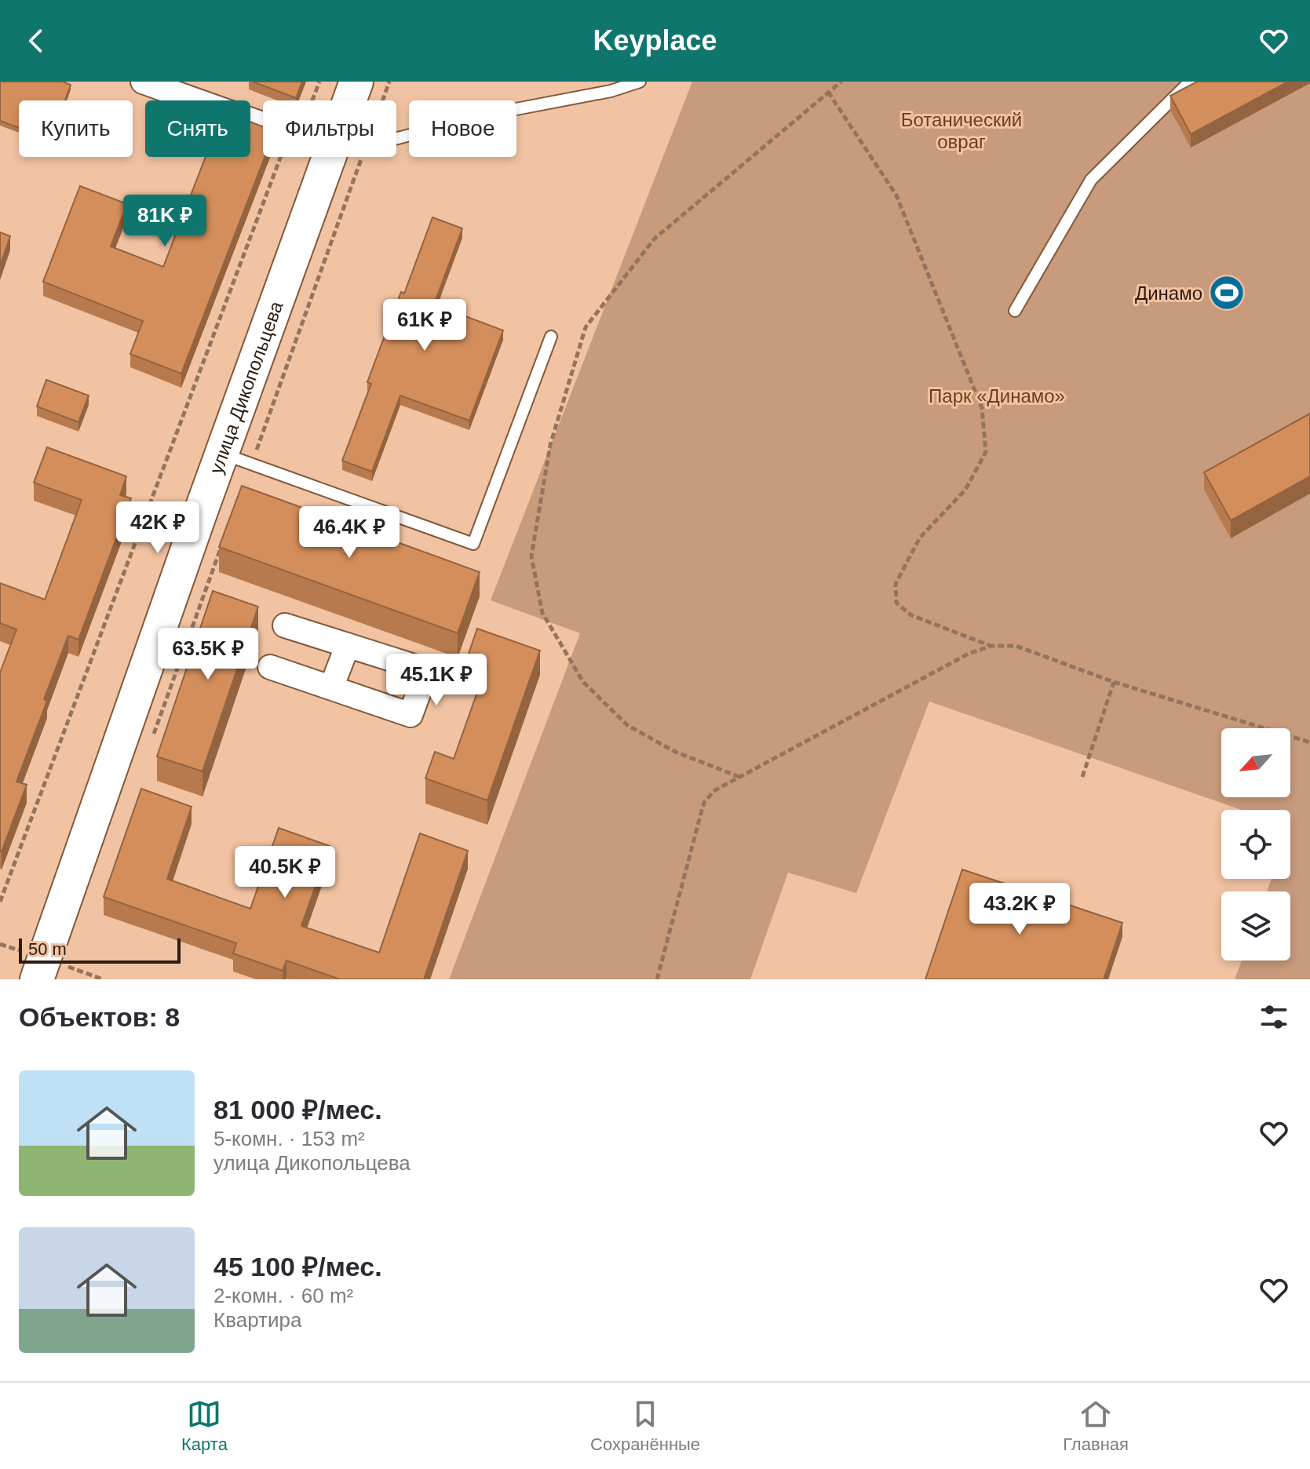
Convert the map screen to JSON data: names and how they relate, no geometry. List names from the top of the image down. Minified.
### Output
{"streets":{"main road":["улица Дикопольцева"]},"parks":["Ботанический овраг","Парк «Динамо»"],"places":{"sports":["Динамо"]},"scale_bar":"50 m","north":"bottom left","page":{"header":"Keyplace","chip":["Купить","Снять","Фильтры","Новое"],"price":["81K ₽","61K ₽","42K ₽","46.4K ₽","63.5K ₽","45.1K ₽","40.5K ₽","43.2K ₽"],"scale":"50 m","heading":"Объектов: 8","list":[{"name":"81 000 ₽/мес.","note":"5-комн. · 153 m² · улица Дикопольцева"},{"name":"45 100 ₽/мес.","note":"2-комн. · 60 m² · Квартира"}],"tabs":["Карта","Сохранённые","Главная"]}}
